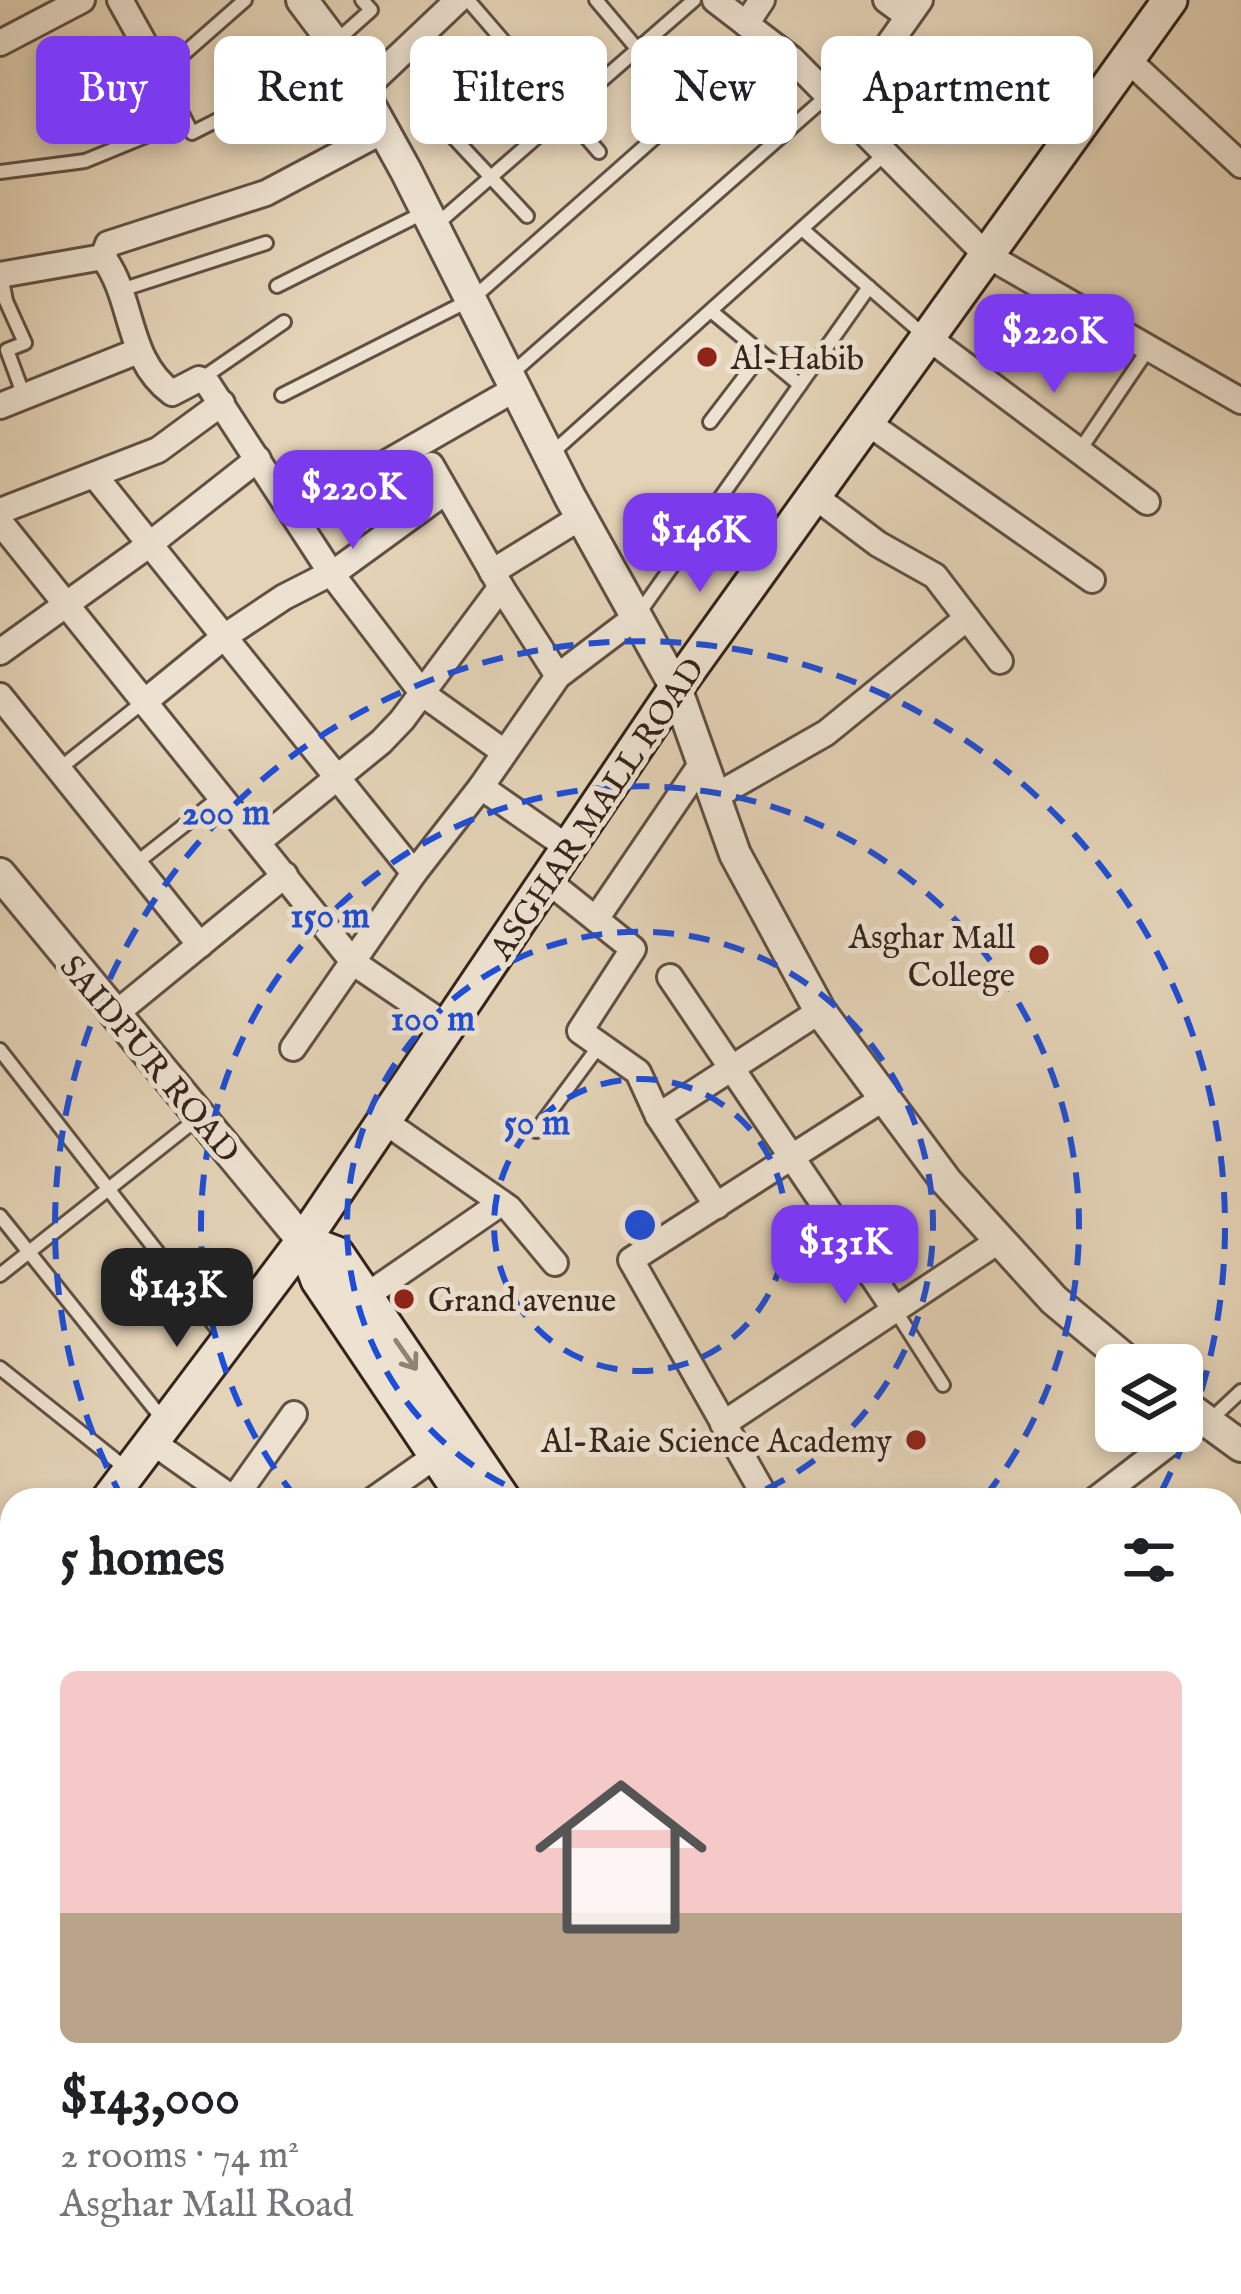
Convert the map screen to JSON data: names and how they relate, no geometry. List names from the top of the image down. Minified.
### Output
{"streets":{"main road":["ASGHAR MALL ROAD","SAIDPUR ROAD"]},"crossings":[["ASGHAR MALL ROAD","SAIDPUR ROAD"]],"places":["Al-Habib","Asghar Mall College","Grand avenue","Al-Raie Science Academy"],"page":{"chip":["Buy","Rent","Filters","New","Apartment"],"price":["$220K","$220K","$146K","$131K","$143K"],"heading":"5 homes","list":[{"name":"$143,000","note":"2 rooms · 74 m² · Asghar Mall Road"}]},"rings":["200 m","150 m","100 m","50 m"]}
